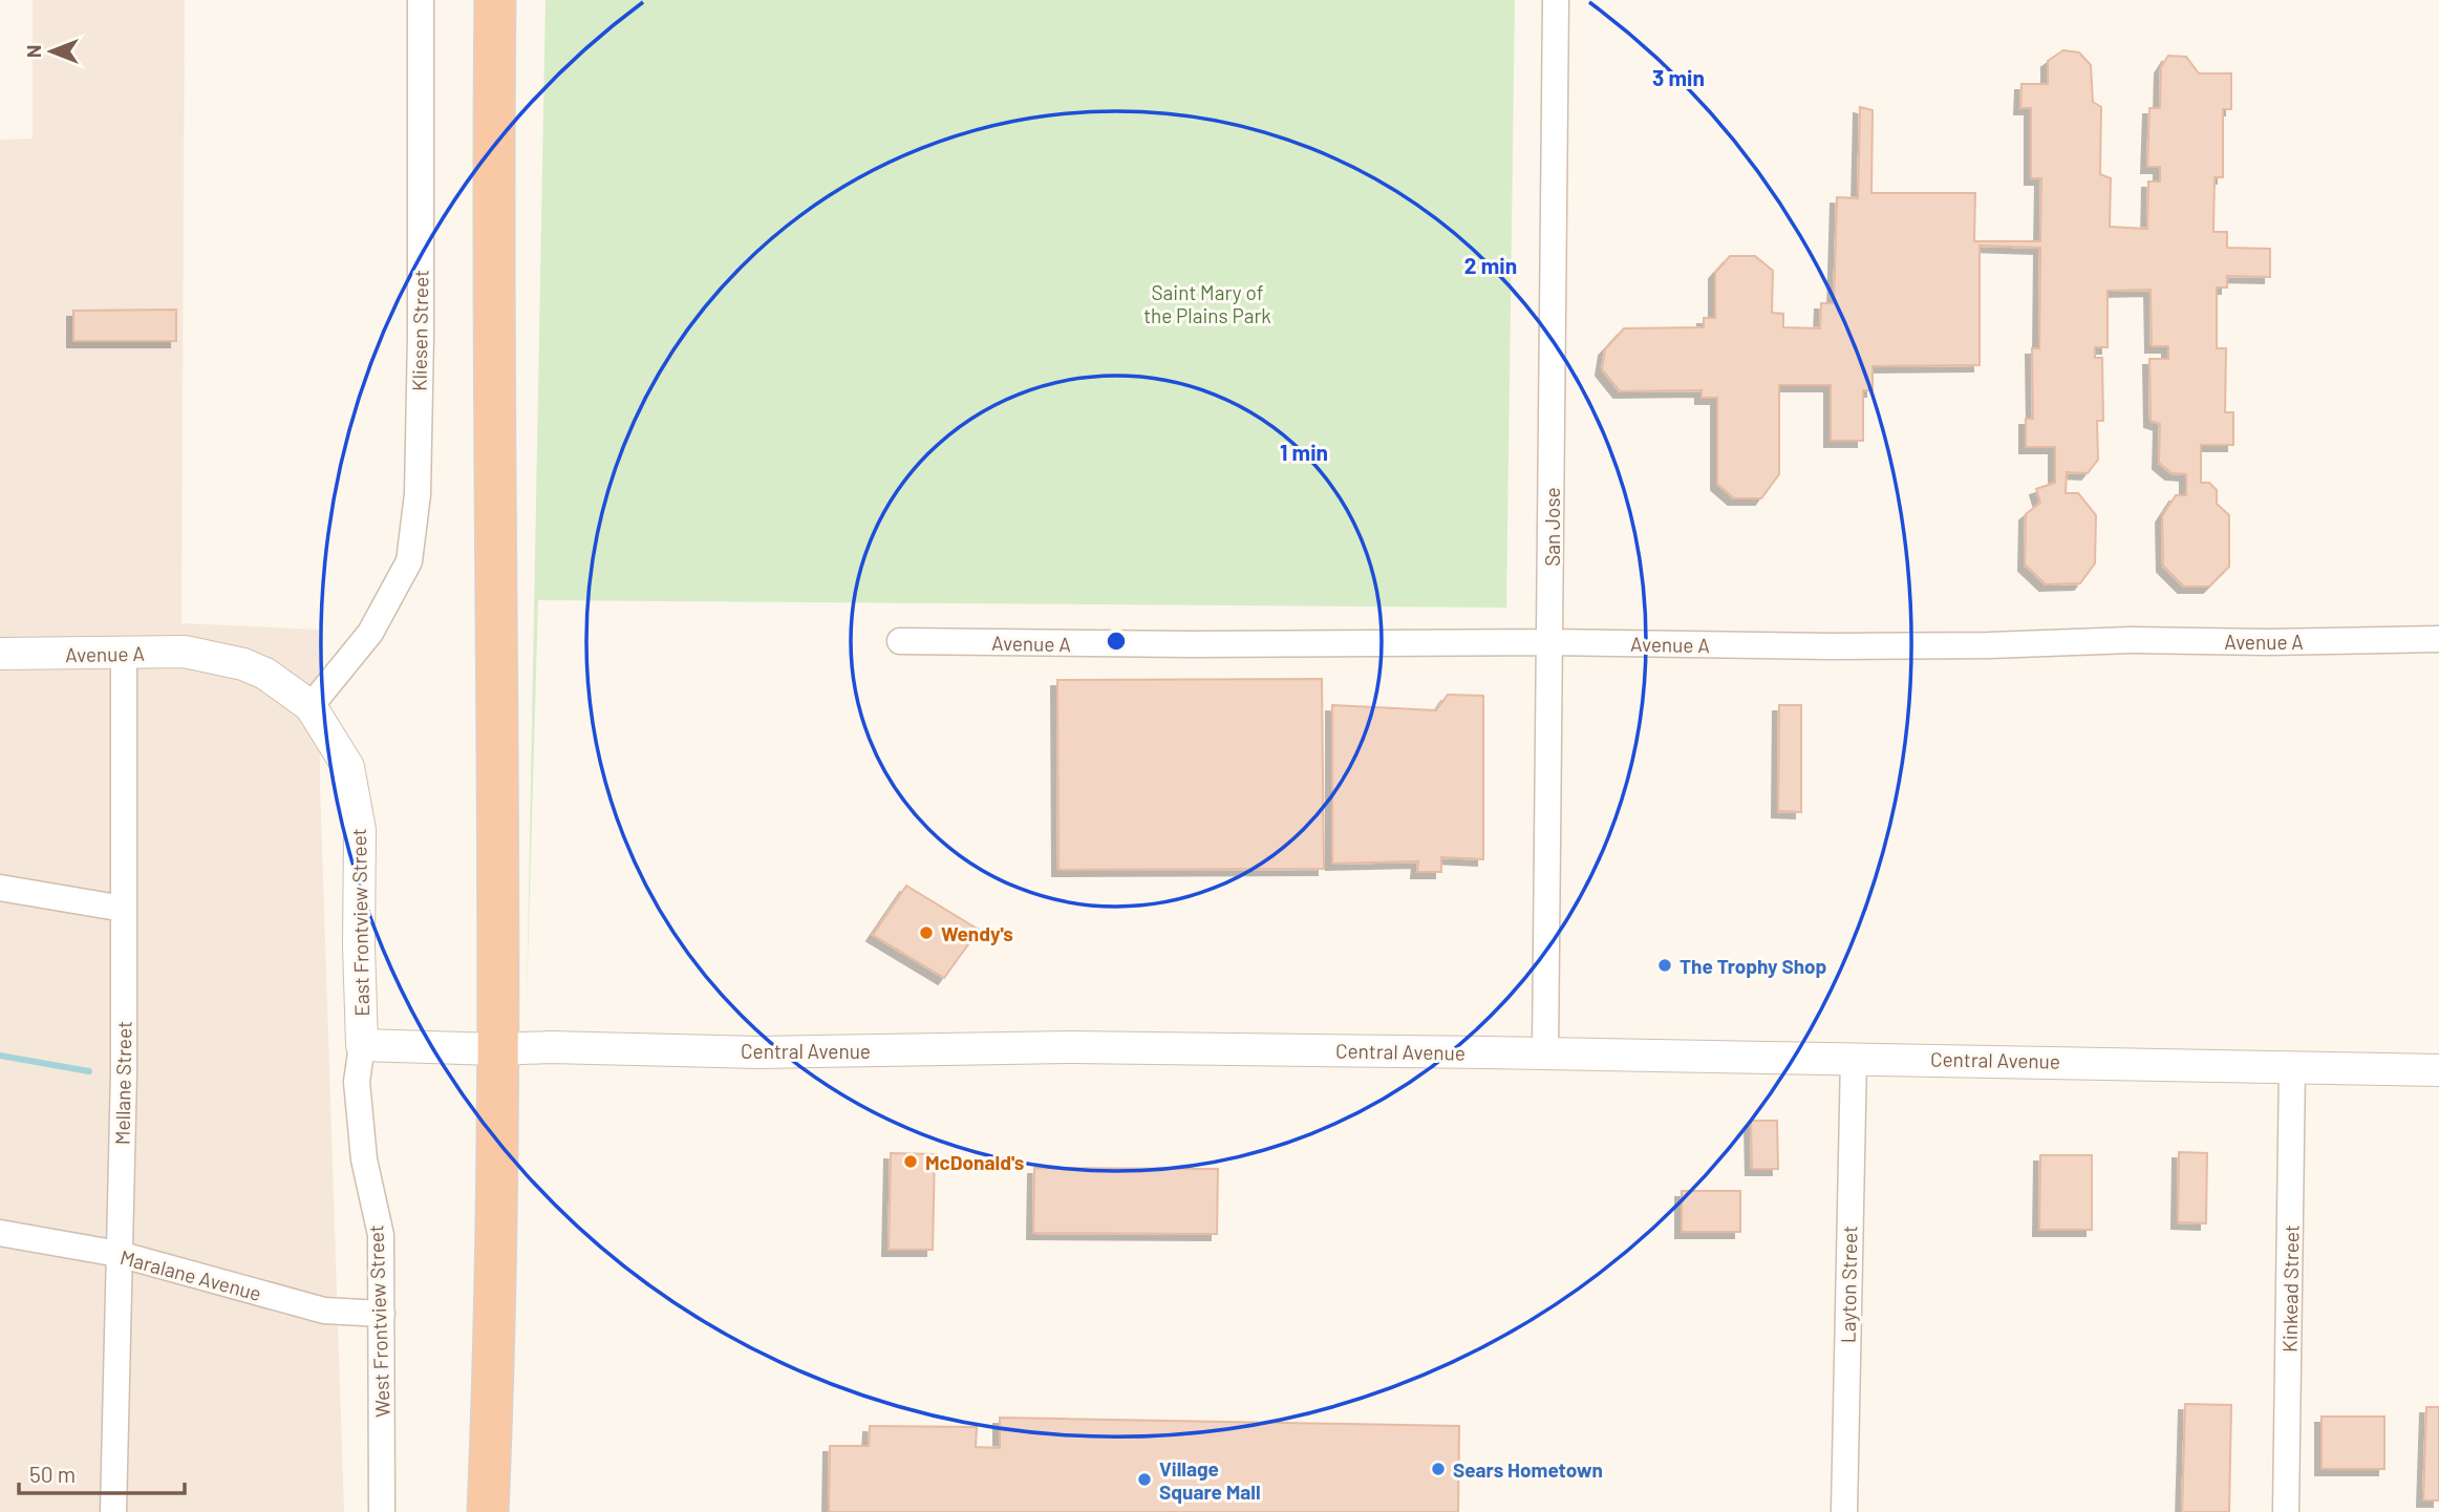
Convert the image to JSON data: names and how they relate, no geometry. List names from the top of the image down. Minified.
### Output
{"streets":{"street":["Kliesen Street","San Jose","Avenue A","East Frontview Street","Central Avenue","Mellane Street","Maralane Avenue","Layton Street","Kinkead Street","West Frontview Street"]},"crossings":[["Kliesen Street","East Frontview Street"],["San Jose","Avenue A"],["San Jose","Central Avenue"],["Avenue A","East Frontview Street"],["Avenue A","Mellane Street"],["East Frontview Street","Central Avenue"],["East Frontview Street","West Frontview Street"],["Central Avenue","Layton Street"],["Central Avenue","Kinkead Street"],["Central Avenue","West Frontview Street"],["Mellane Street","Maralane Avenue"],["Maralane Avenue","West Frontview Street"]],"parks":["Saint Mary of the Plains Park"],"places":["Wendy's","The Trophy Shop","McDonald's","Sears Hometown","Village Square Mall"],"scale_bar":"50 m","north":"left","rings":["3 min","2 min","1 min"]}
